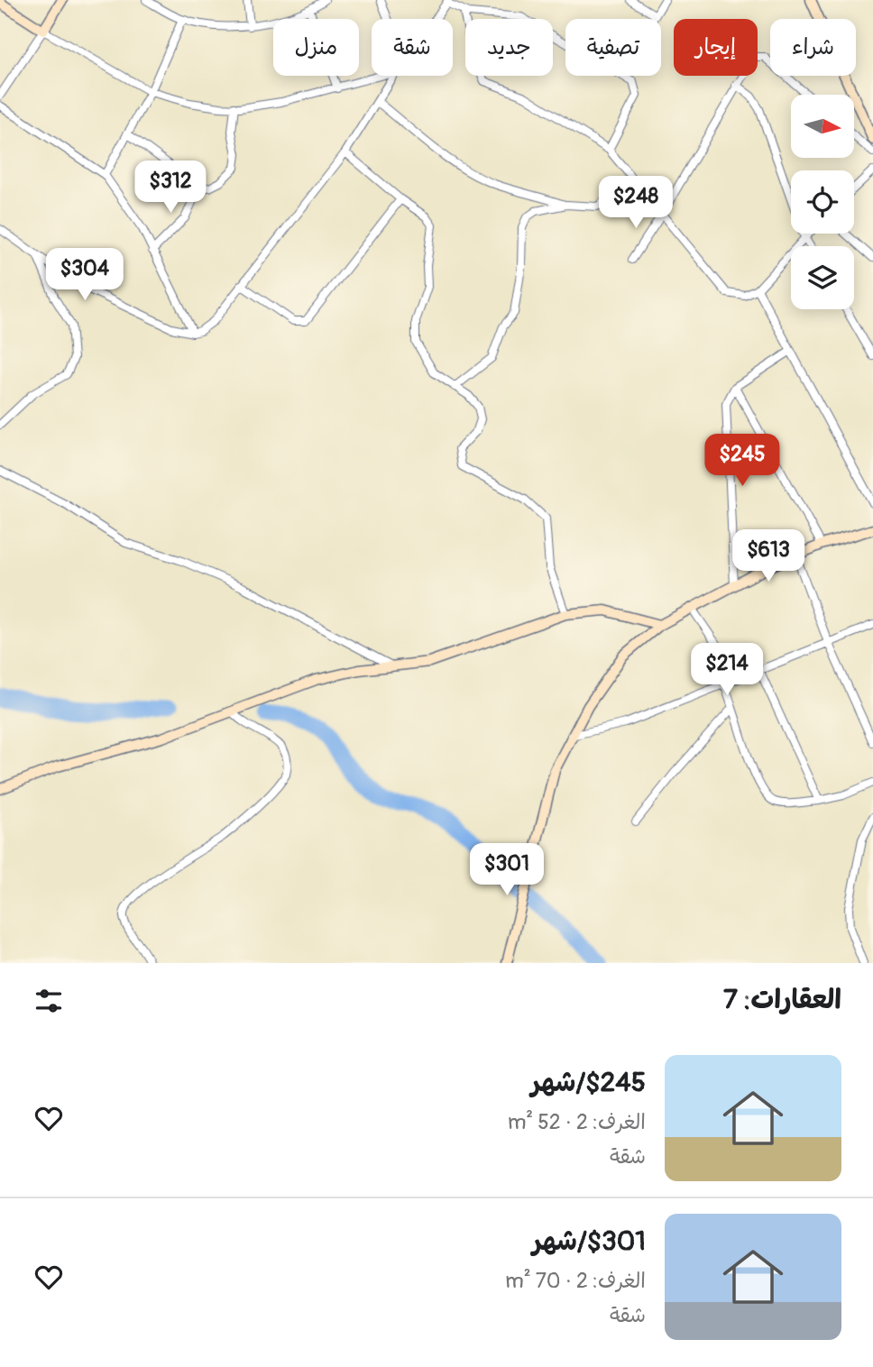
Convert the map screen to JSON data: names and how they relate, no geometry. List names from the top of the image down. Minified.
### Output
{"north":"right","page":{"chip":["شراء","إيجار","تصفية","جديد","شقة","منزل"],"price":["$312","$248","$304","$245","$613","$214","$301"],"heading":"العقارات: 7","list":[{"name":"$245/شهر","note":"الغرف: 2 · 52 m² · شقة"},{"name":"$301/شهر","note":"الغرف: 2 · 70 m² · شقة"}]}}
